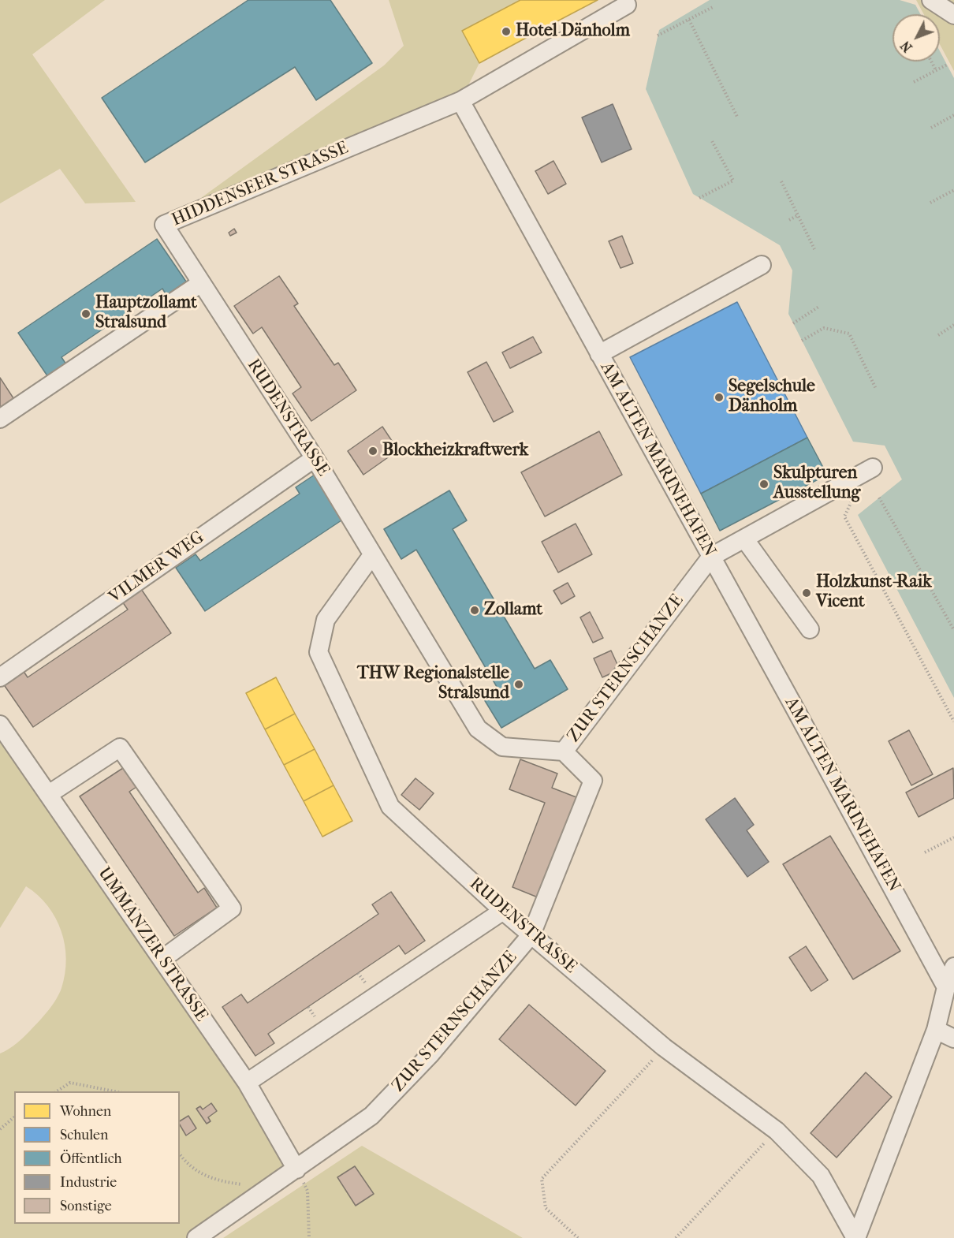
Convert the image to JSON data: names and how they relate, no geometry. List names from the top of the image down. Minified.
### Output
{"streets":{"street":["HIDDENSEER STRASSE","RUDENSTRASSE","AM ALTEN MARINEHAFEN","VILMER WEG","ZUR STERNSCHANZE","UMMANZER STRASSE"]},"crossings":[["HIDDENSEER STRASSE","RUDENSTRASSE"],["HIDDENSEER STRASSE","AM ALTEN MARINEHAFEN"],["RUDENSTRASSE","VILMER WEG"],["RUDENSTRASSE","ZUR STERNSCHANZE"],["AM ALTEN MARINEHAFEN","ZUR STERNSCHANZE"],["ZUR STERNSCHANZE","UMMANZER STRASSE"]],"places":["Hotel Dänholm","Hauptzollamt Stralsund","Segelschule Dänholm","Blockheizkraftwerk","Skulpturen Ausstellung","Holzkunst-Raik Vicent","Zollamt","THW Regionalstelle Stralsund"],"legend":["Wohnen","Schulen","Öffentlich","Industrie","Sonstige"],"north":"bottom left"}
